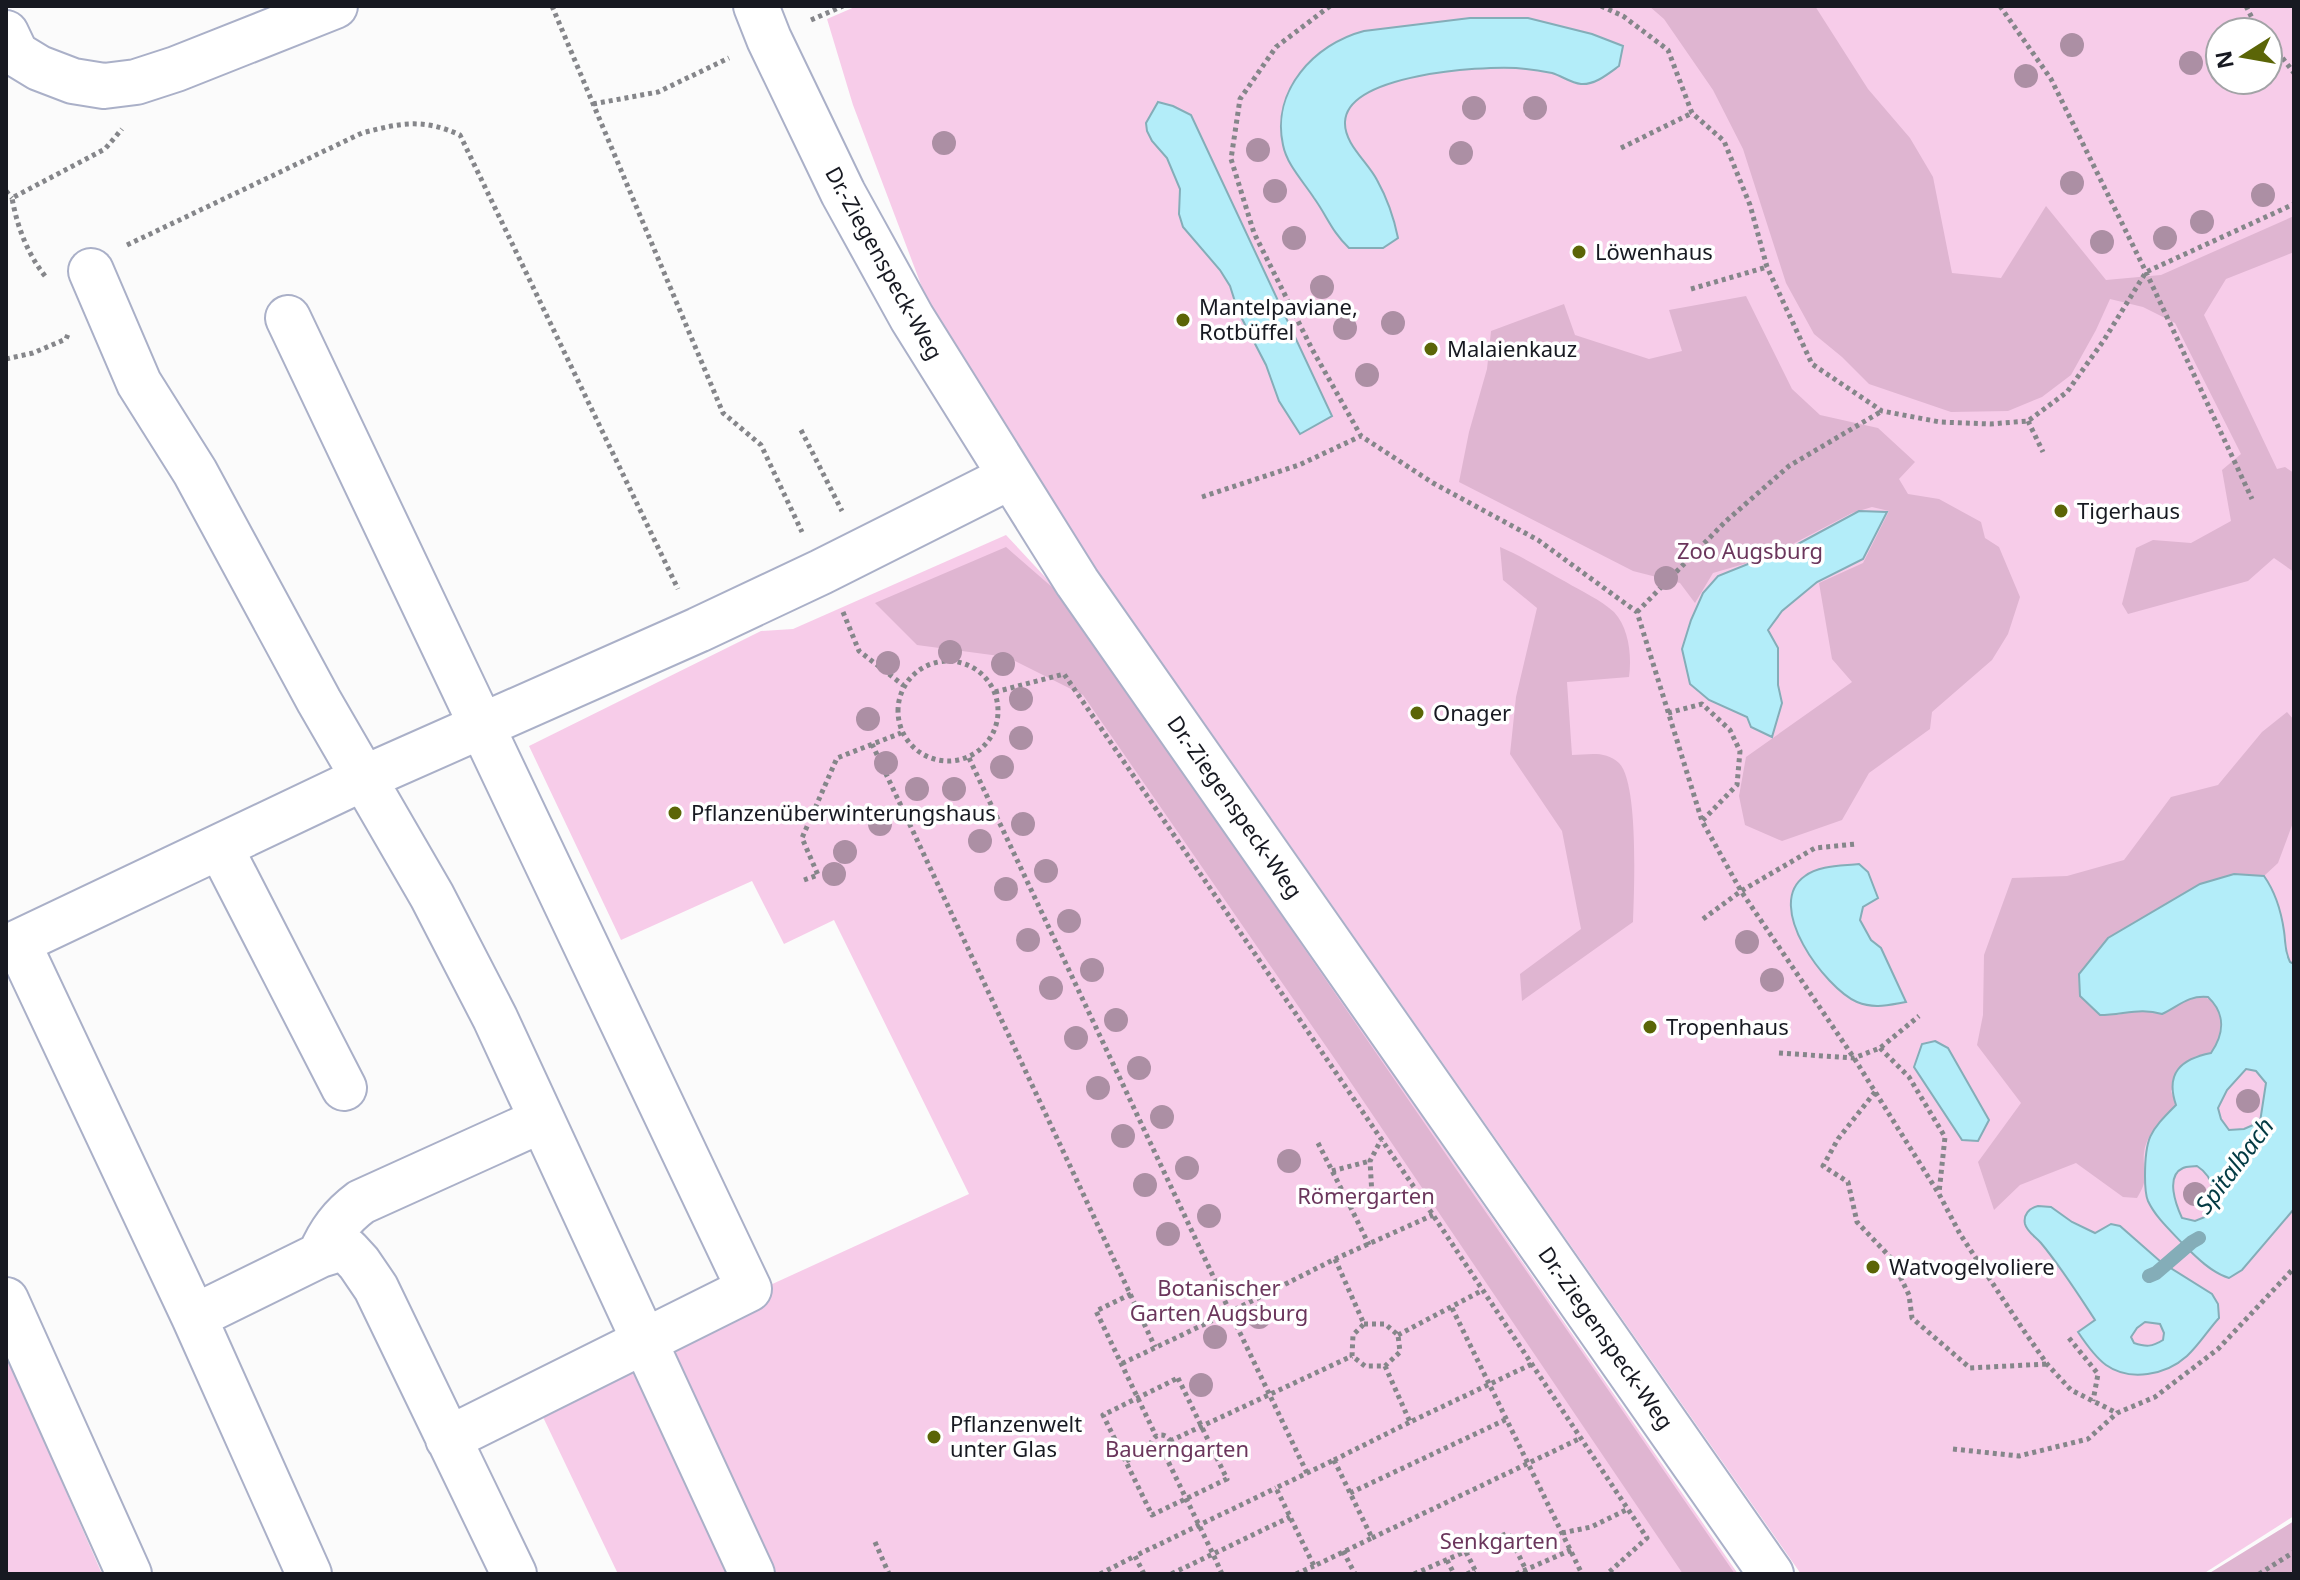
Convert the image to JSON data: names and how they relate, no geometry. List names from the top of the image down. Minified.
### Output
{"streets":{"lane":["Dr.-Ziegenspeck-Weg"]},"water":["Spitalbach"],"parks":["Zoo Augsburg","Römergarten","Botanischer Garten Augsburg","Bauerngarten","Senkgarten"],"places":["Löwenhaus","Mantelpaviane, Rotbüffel","Malaienkauz","Tigerhaus","Onager","Pflanzenüberwinterungshaus","Tropenhaus","Watvogelvoliere","Pflanzenwelt unter Glas"],"north":"left"}
